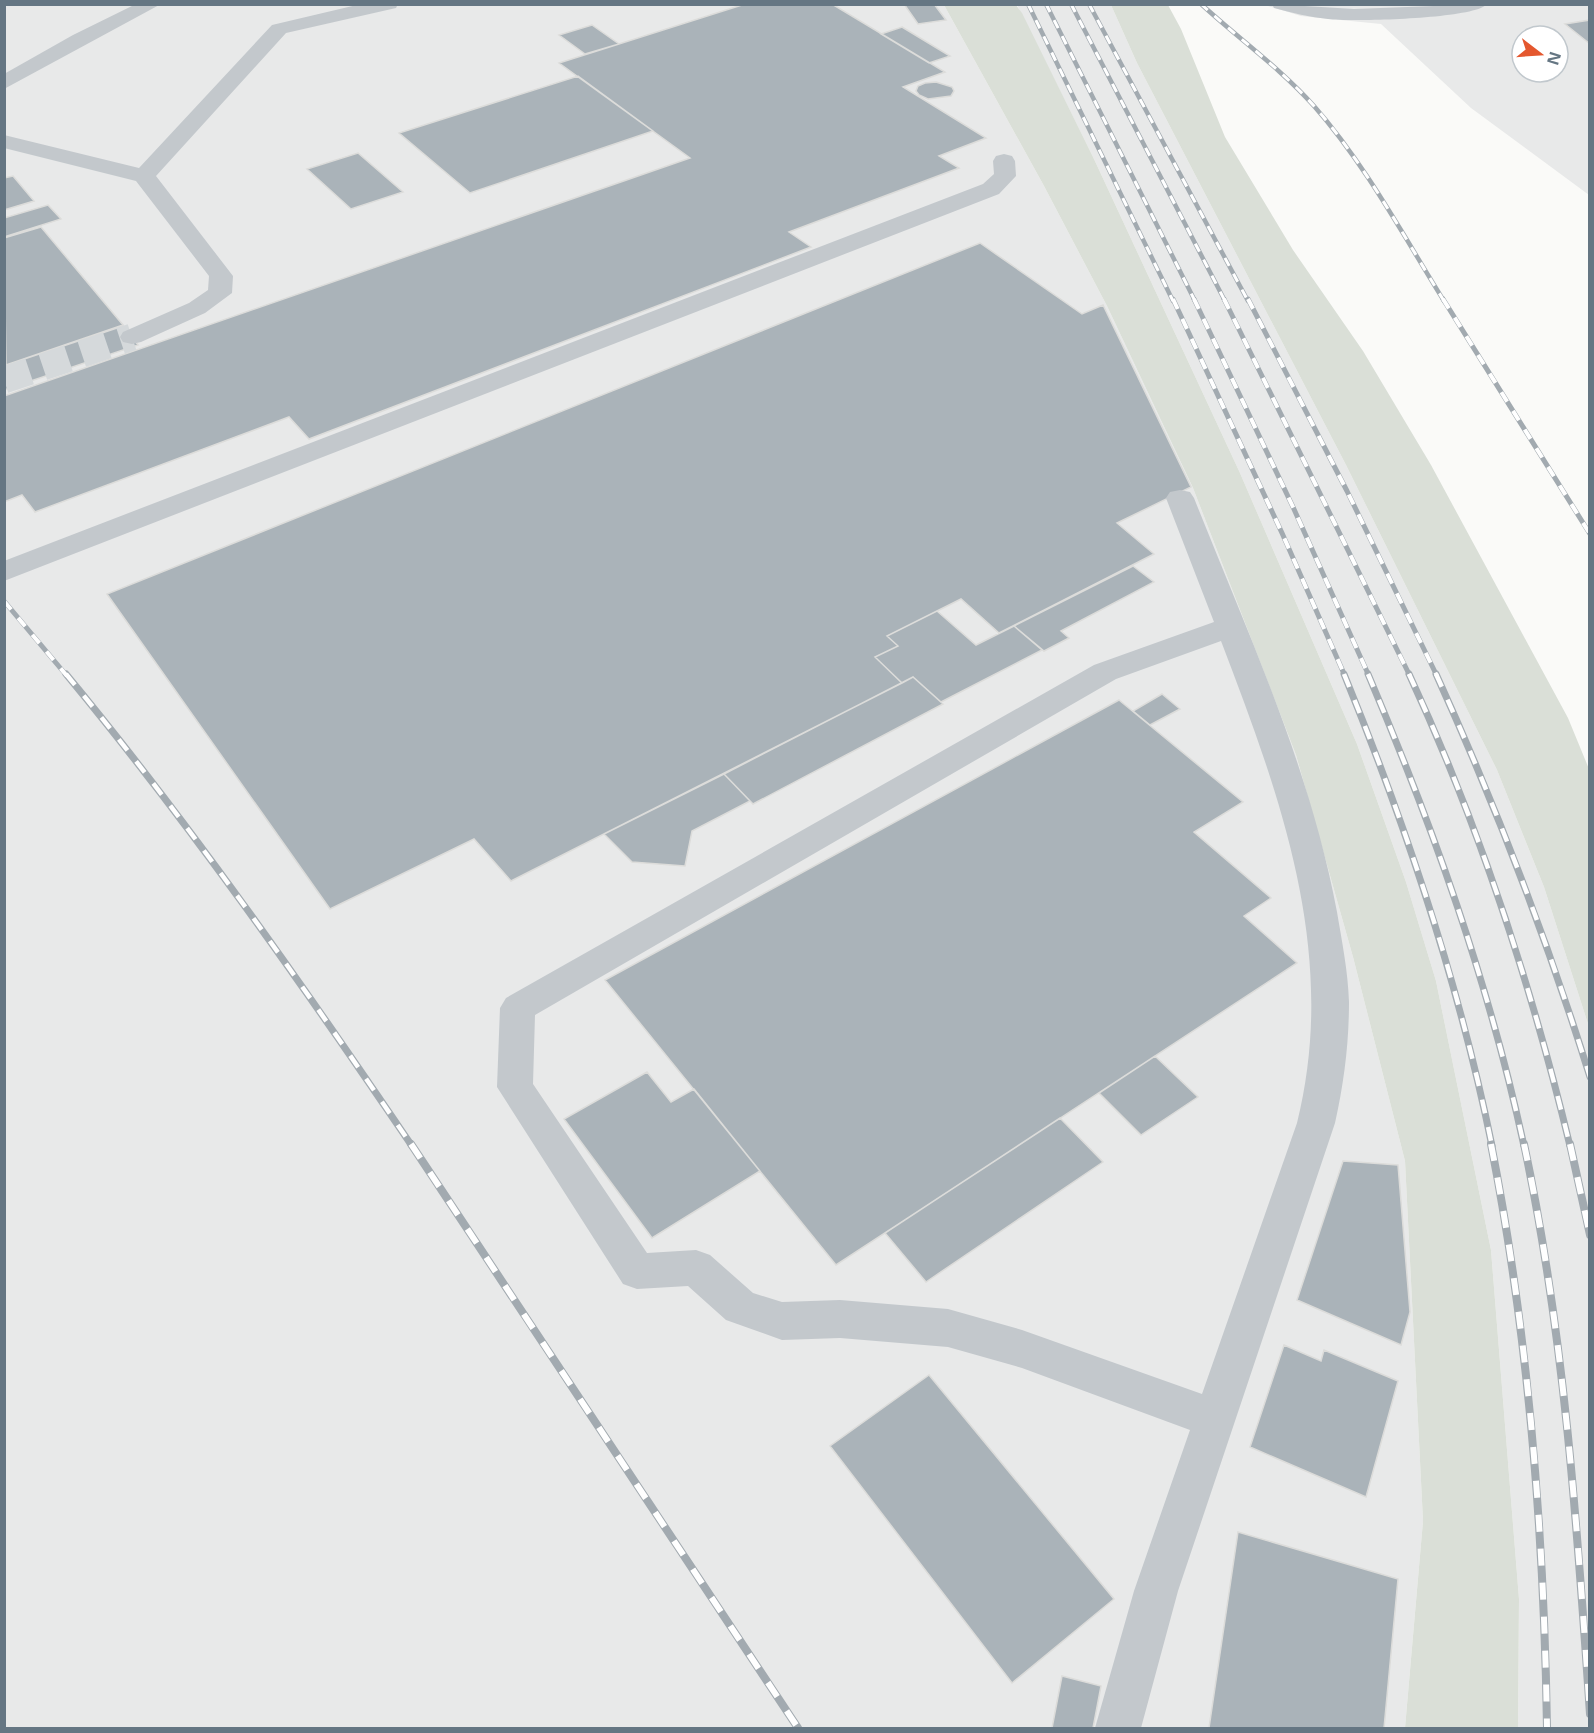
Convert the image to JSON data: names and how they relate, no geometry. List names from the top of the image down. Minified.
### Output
{"north":"right"}
